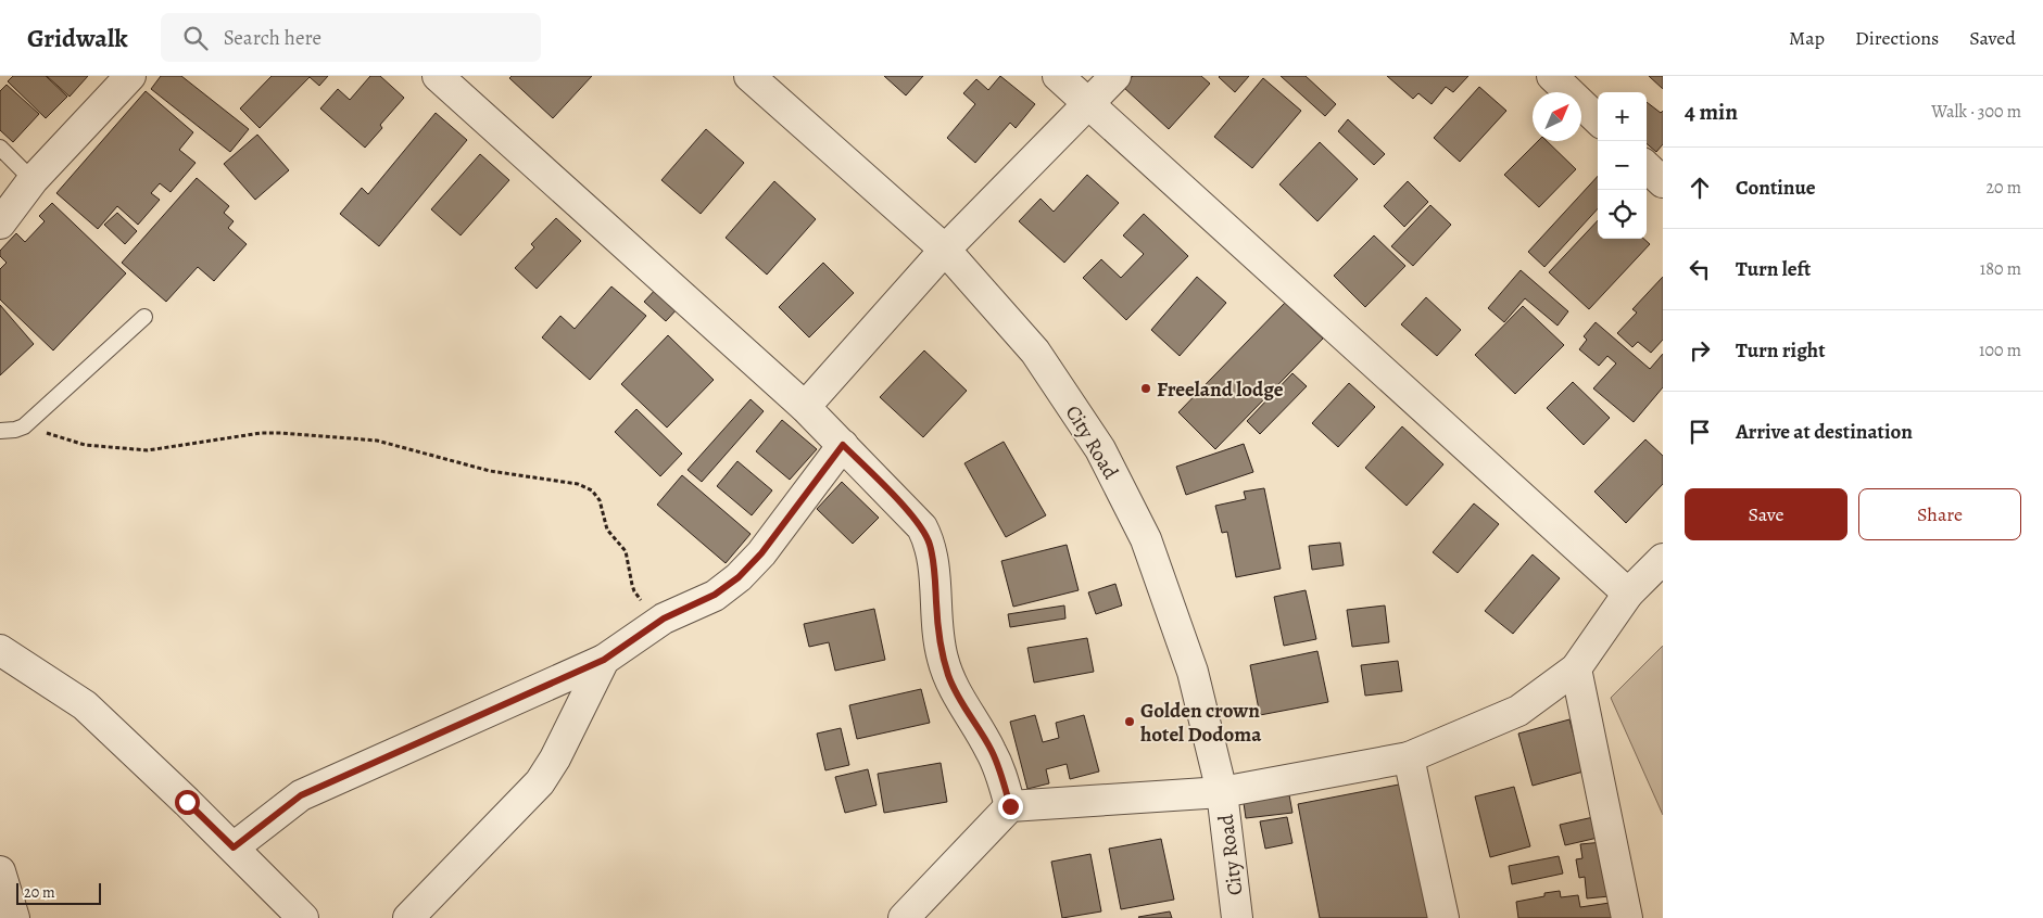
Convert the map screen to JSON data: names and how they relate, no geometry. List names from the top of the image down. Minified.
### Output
{"streets":{"street":["City Road"]},"places":["Freeland lodge","Golden crown hotel Dodoma"],"scale_bar":"20 m","north":"top right","page":{"header":"Gridwalk","search":"Search here","nav":["Map","Directions","Saved"],"heading":["4 min","Walk · 300 m"],"map_buttons":["+","−"],"list":[["Continue","20 m"],["Turn left","180 m"],["Turn right","100 m"],"Arrive at destination"],"buttons":["Save","Share"],"scale":"20 m"}}
